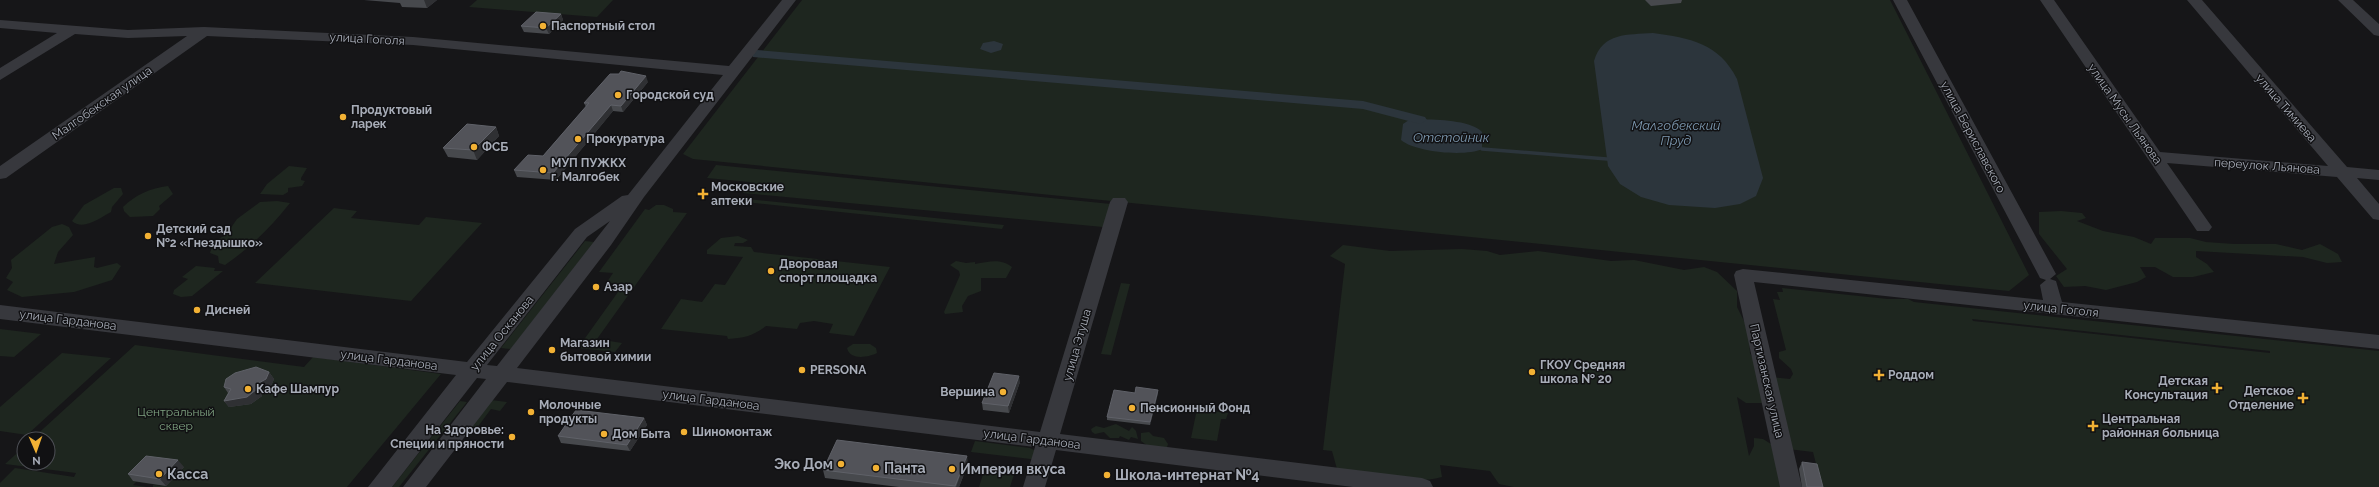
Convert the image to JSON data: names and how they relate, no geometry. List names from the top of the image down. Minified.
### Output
{"streets":{"street":["улица Гоголя","Малгобекская улица","улица Тимиева","улица Мусы Льянова","улица Бериславского","переулок Льянова","улица Гарданова","улица Осканова","улица Этуша","Партизанская улица"]},"crossings":[["улица Гоголя","Малгобекская улица"],["улица Гоголя","улица Бериславского"],["улица Гоголя","улица Осканова"],["улица Гоголя","Партизанская улица"],["улица Тимиева","переулок Льянова"],["улица Мусы Льянова","переулок Льянова"],["улица Гарданова","улица Осканова"],["улица Гарданова","улица Этуша"]],"water":["Малгобекский Пруд","Отстойник"],"parks":["Центральный сквер"],"places":{"other":["Паспортный стол","Городской суд","Продуктовый ларек","Прокуратура","ФСБ","МУП ПУЖКХ г. Малгобек","Детский сад №2 «Гнездышко»","Дворовая спорт площадка","Азар","Дисней","Магазин бытовой химии","PERSONA","ГКОУ Средняя школа № 20","Кафе Шампур","Вершина","Пенсионный Фонд","Молочные продукты","Шиномонтаж","Дом Быта","На Здоровье: Специи и пряности","Эко Дом","Панта","Империя вкуса","Касса","Школа-интернат №4"],"health":["Московские аптеки","Роддом","Детская Консультация","Детское Отделение","Центральная районная больница"]},"north":"bottom"}
